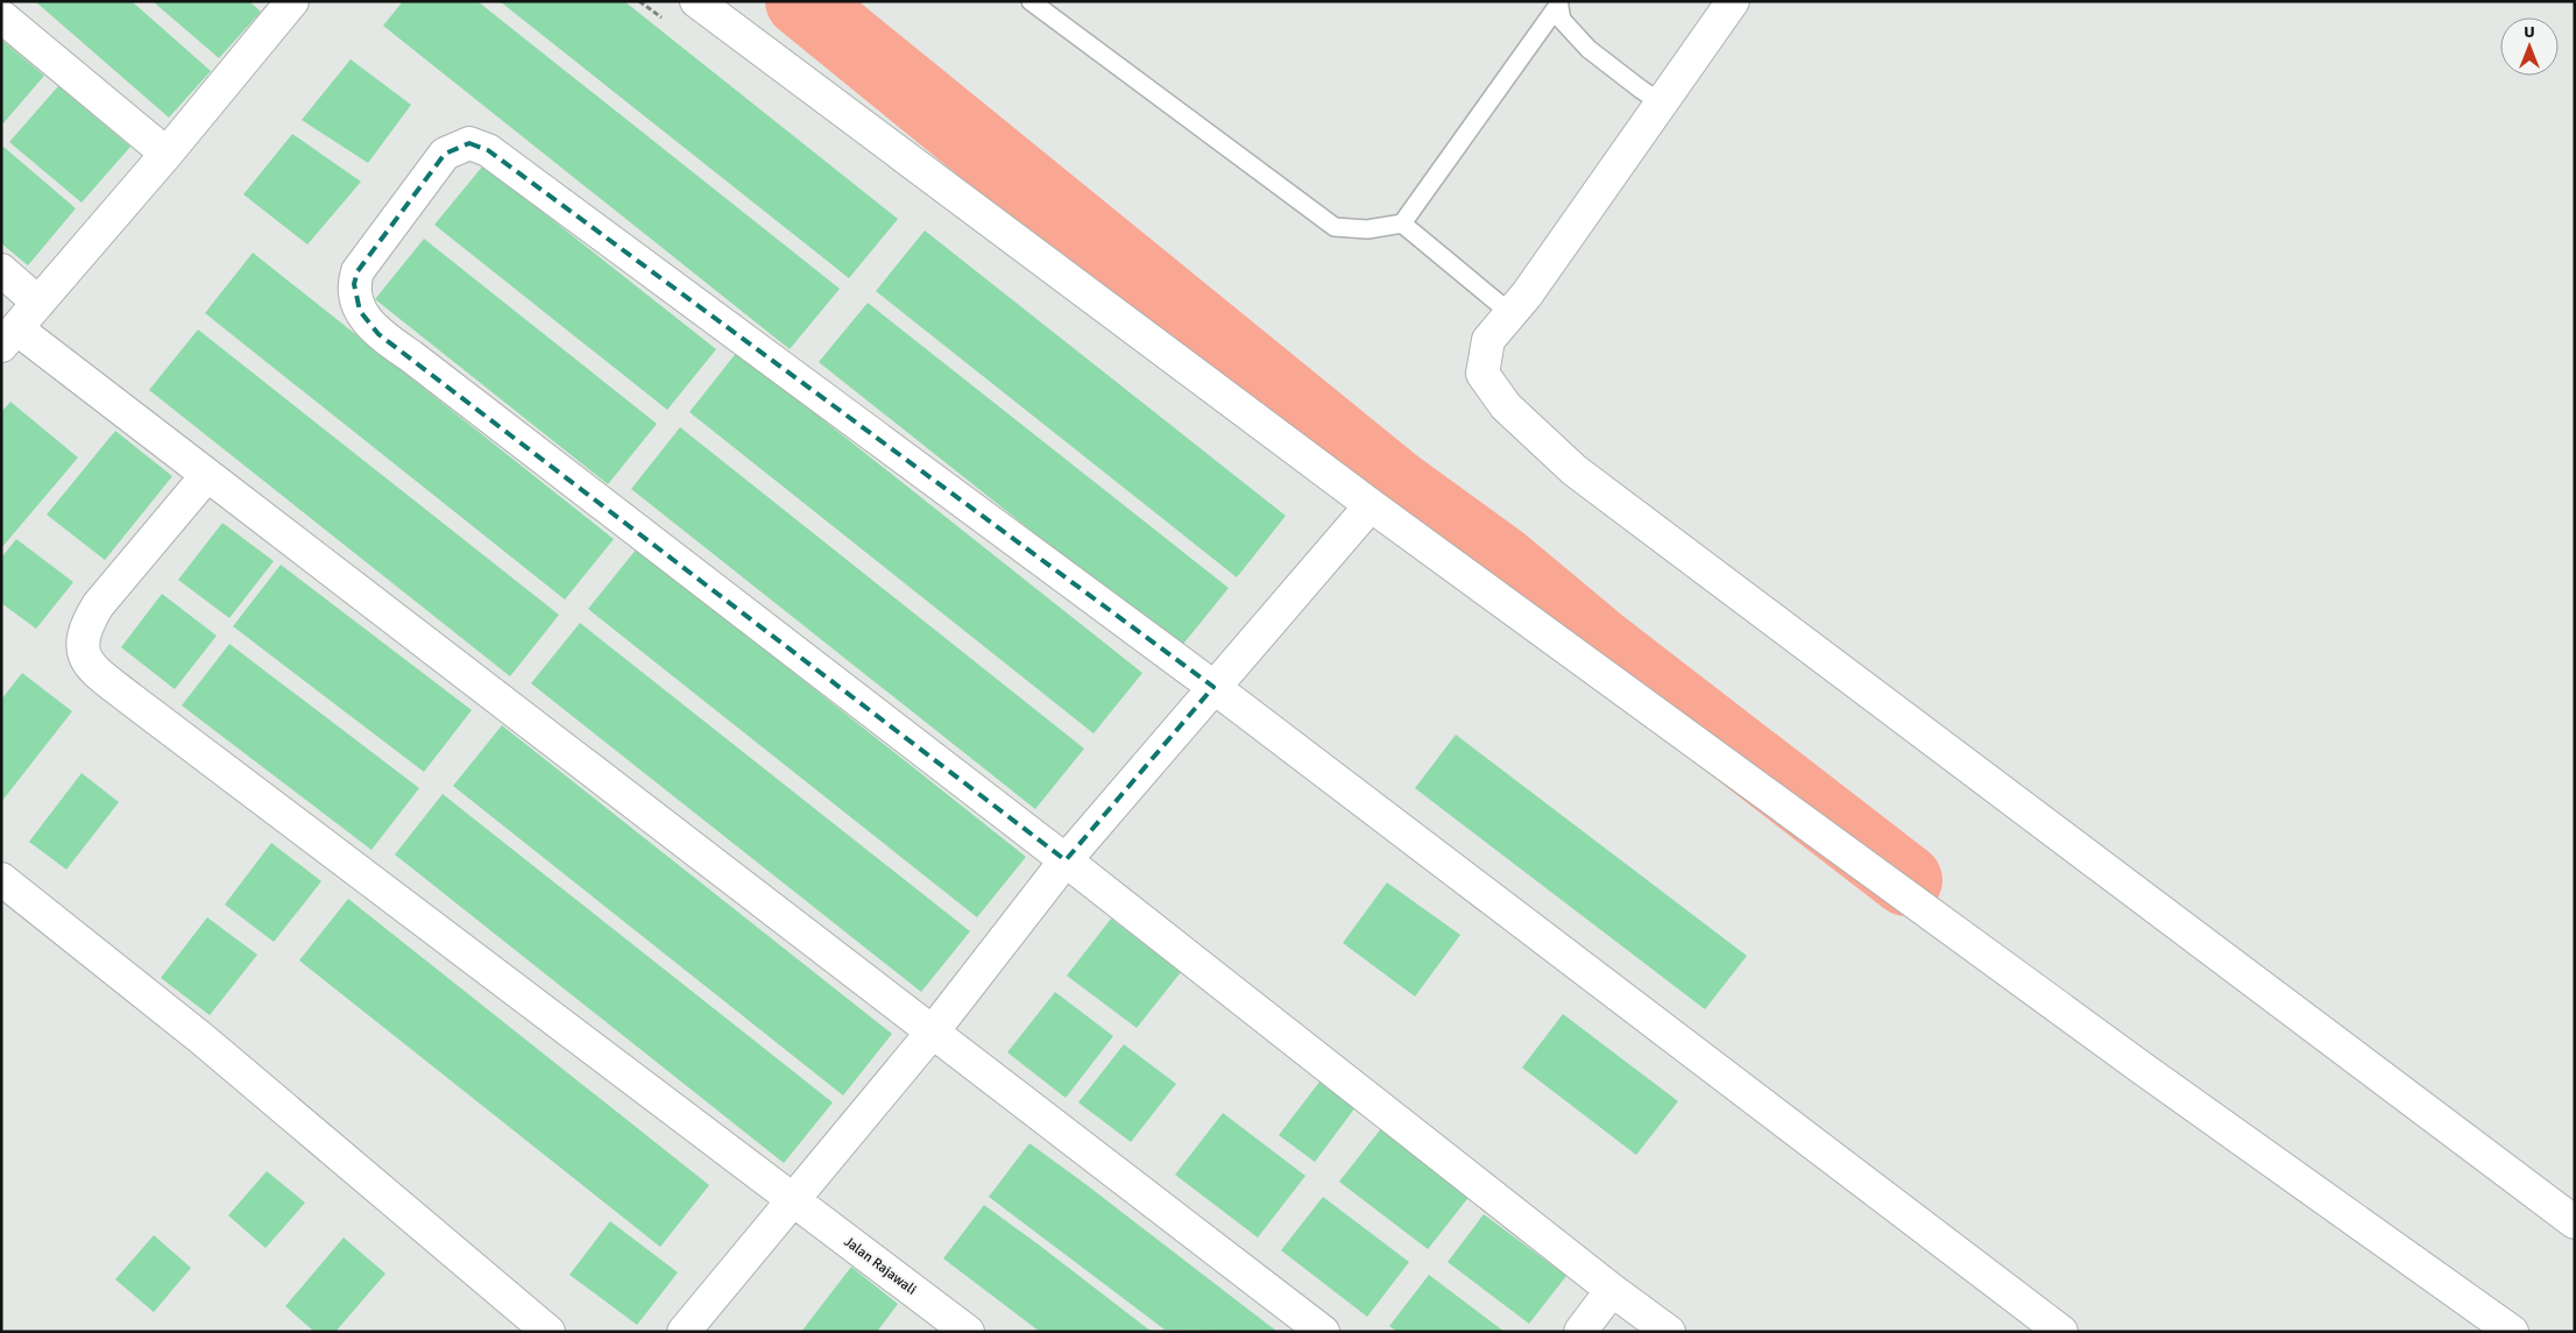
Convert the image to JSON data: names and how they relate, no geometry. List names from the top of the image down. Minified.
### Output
{"streets":{"street":["Jalan Rajawali"]},"north":"top"}
